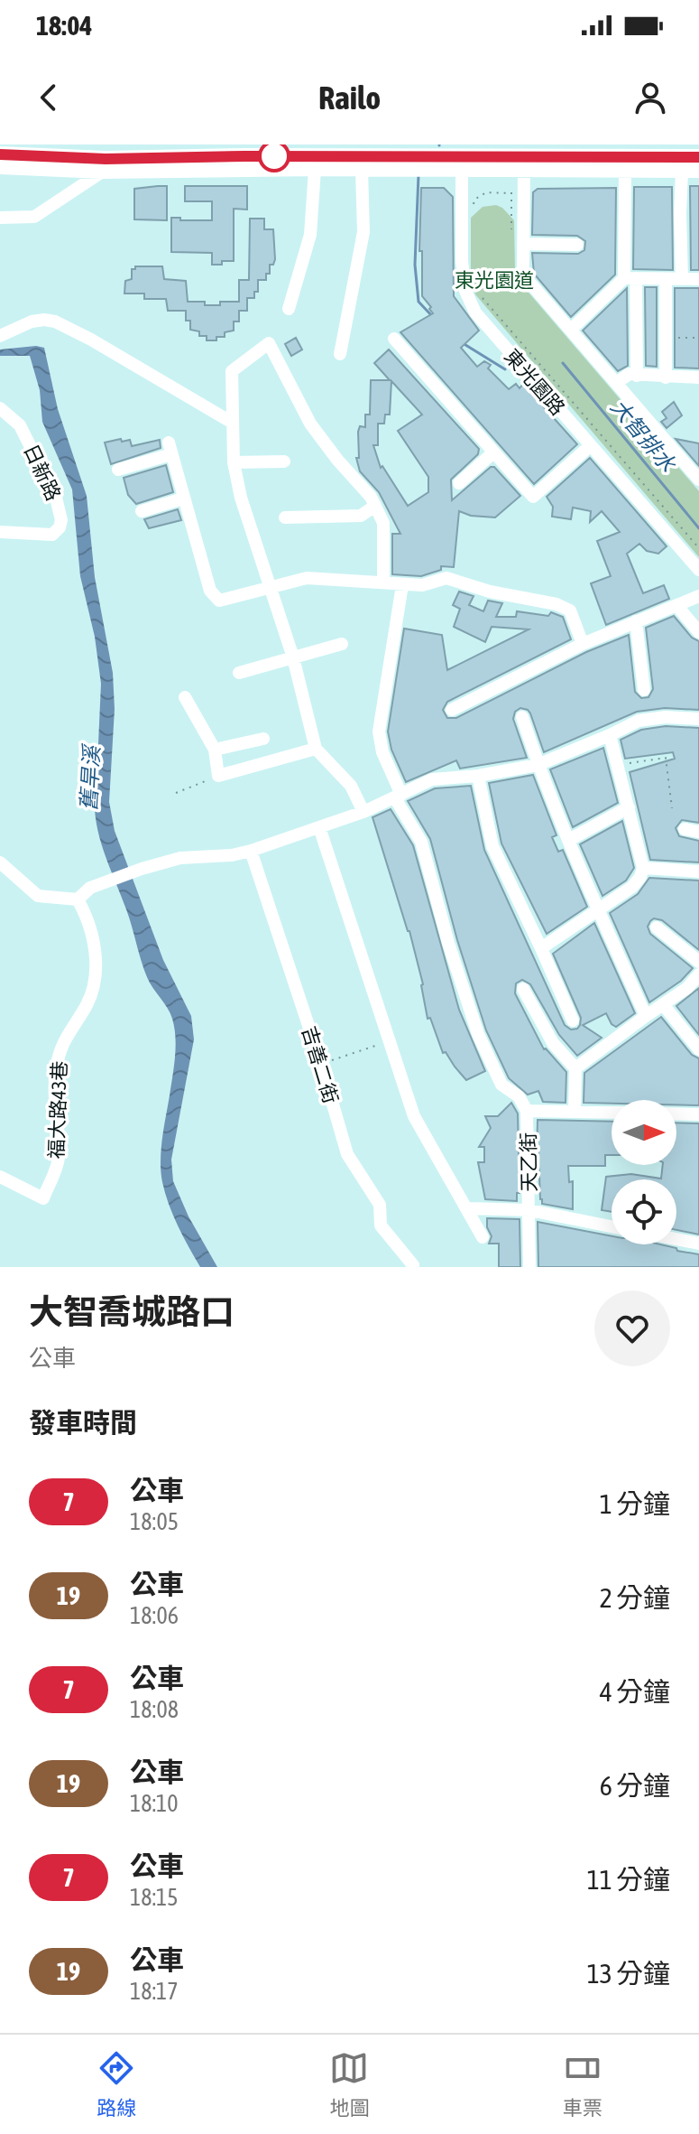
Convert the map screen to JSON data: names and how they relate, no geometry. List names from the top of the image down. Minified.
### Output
{"streets":{"street":["東光園路","日新路","吉善二街","福大路43巷","天乙街"]},"water":["大智排水","舊旱溪"],"parks":["東光園道"],"lines":["bus line 7"],"north":"right","page":{"status":"18:04","header":"Railo","heading":[["大智喬城路口","公車"],"發車時間"],"list":[{"mark":"7","name":"公車","note":"18:05","value":"1 分鐘"},{"mark":"19","name":"公車","note":"18:06","value":"2 分鐘"},{"mark":"7","name":"公車","note":"18:08","value":"4 分鐘"},{"mark":"19","name":"公車","note":"18:10","value":"6 分鐘"},{"mark":"7","name":"公車","note":"18:15","value":"11 分鐘"},{"mark":"19","name":"公車","note":"18:17","value":"13 分鐘"}],"tabs":["路線","地圖","車票"]}}
